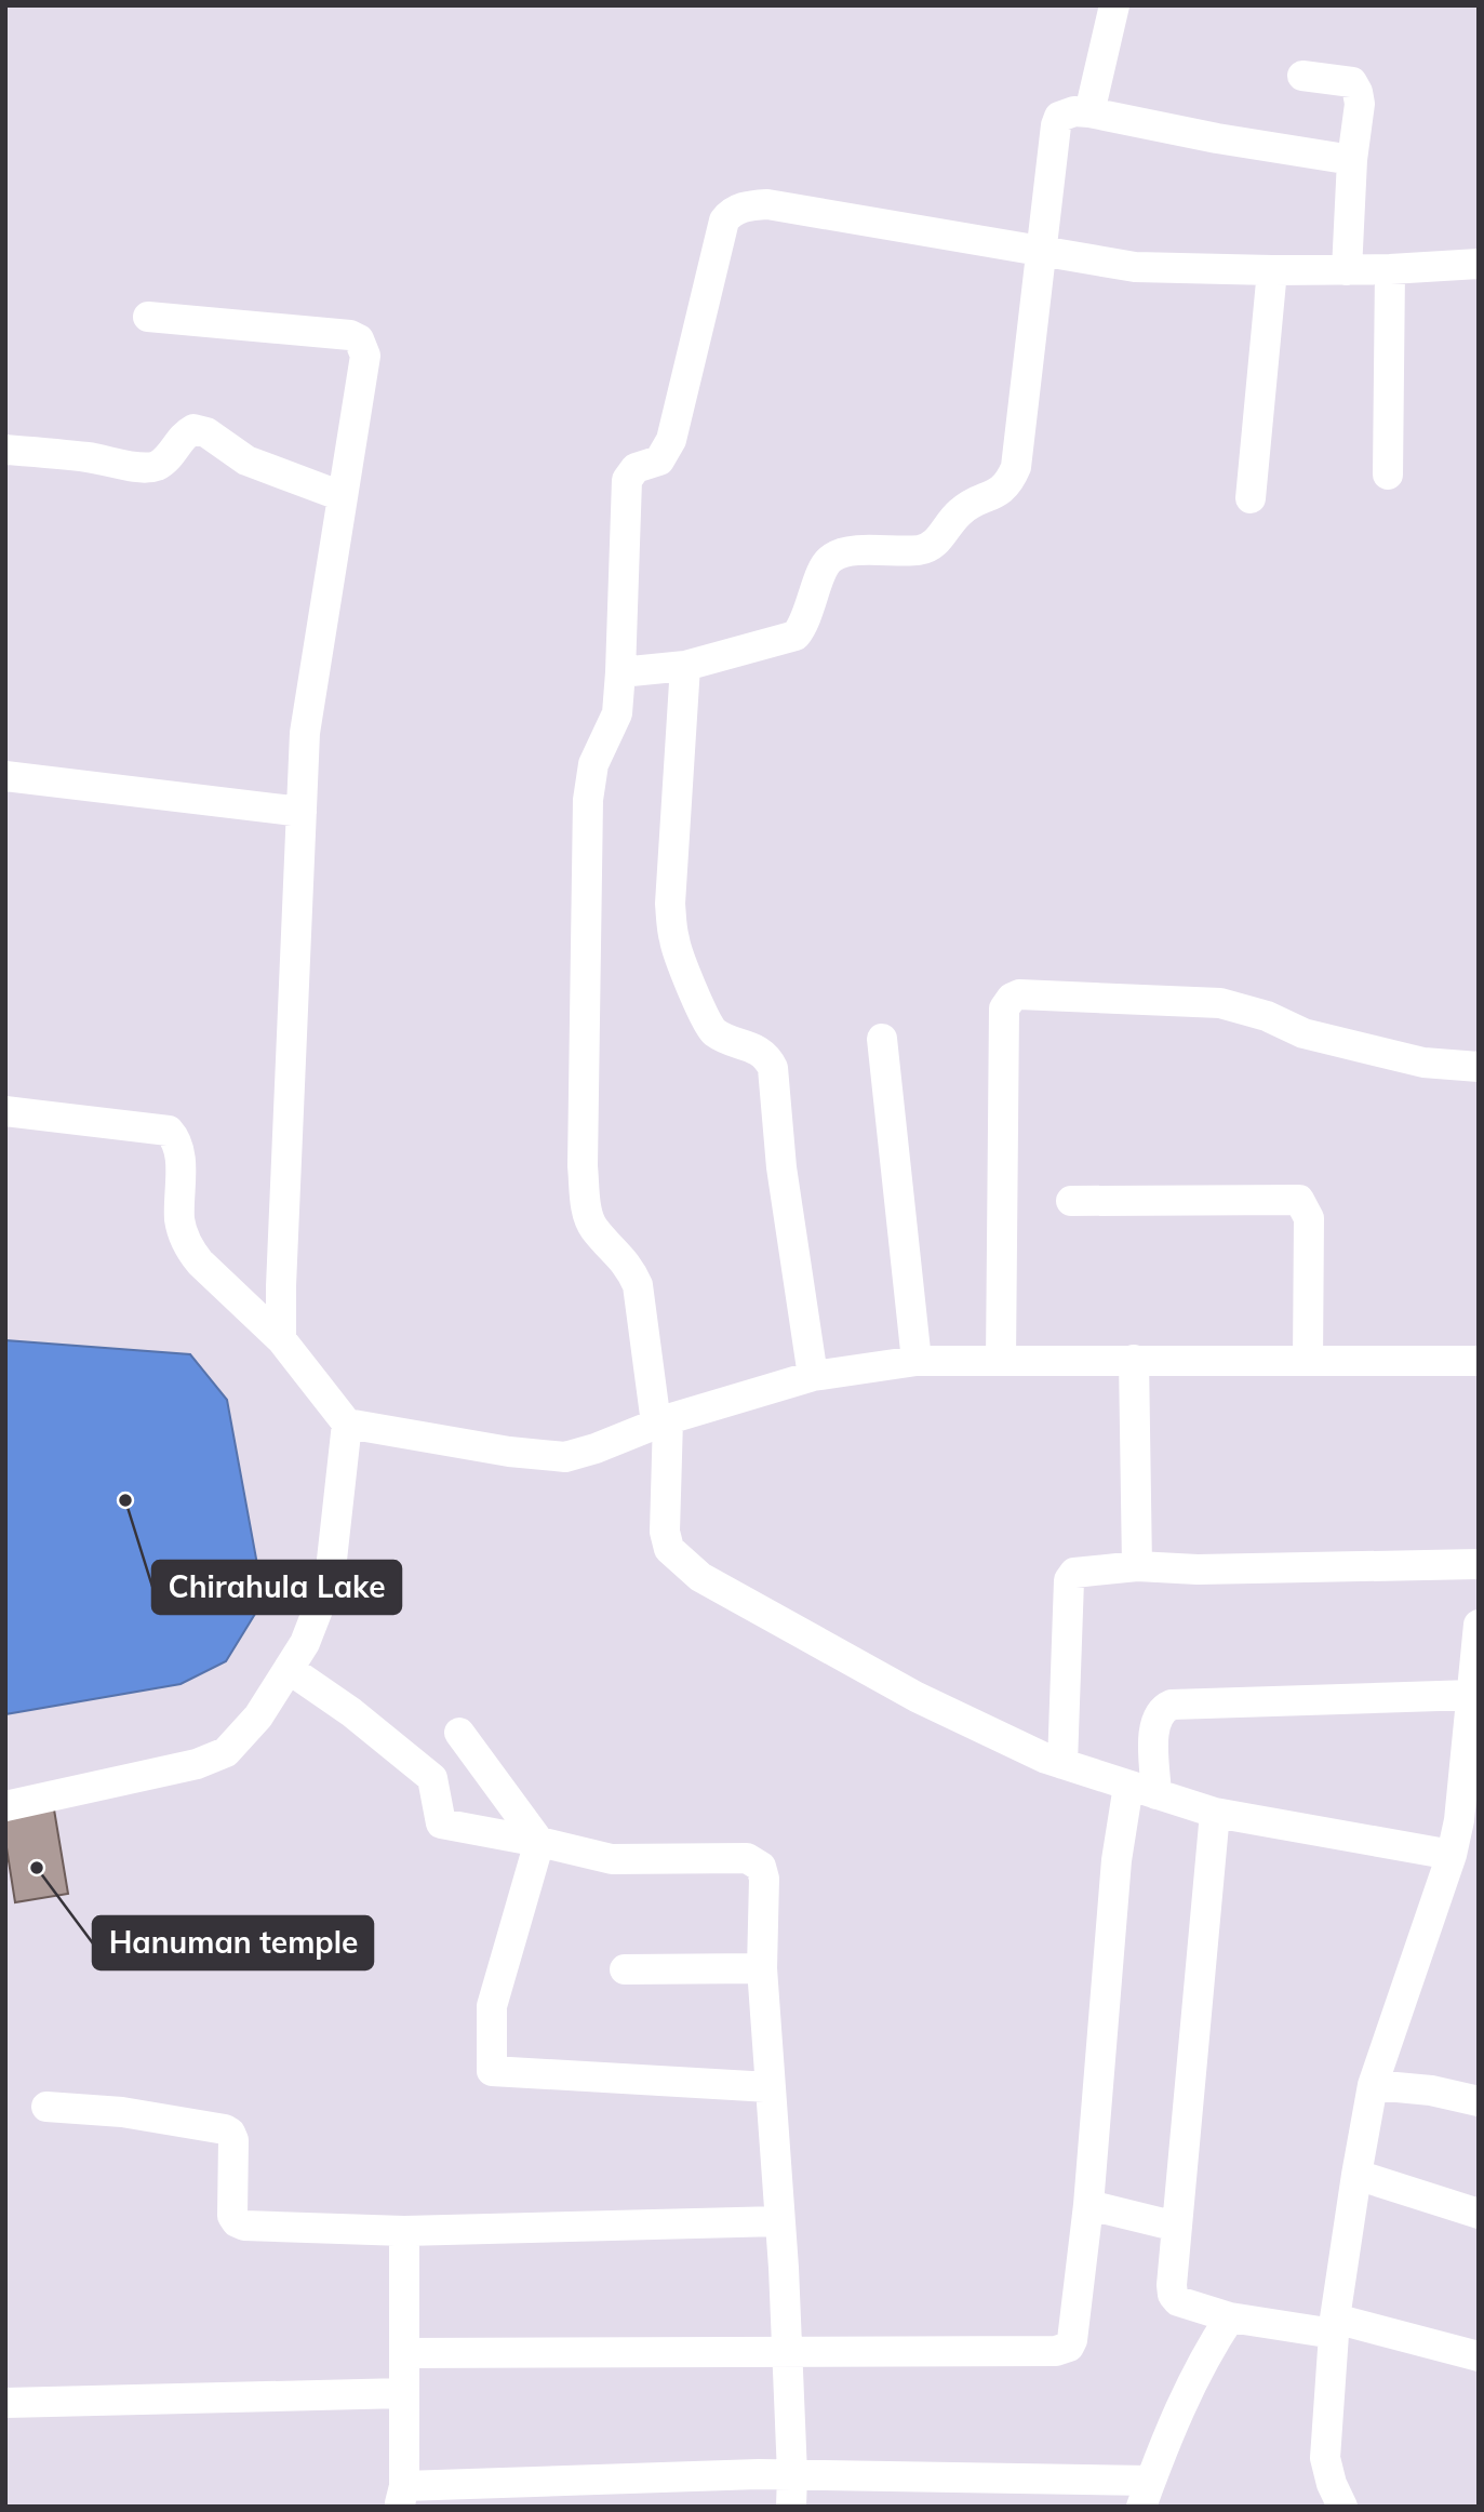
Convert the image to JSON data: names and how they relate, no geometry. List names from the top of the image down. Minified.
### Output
{"places":["Chirahula Lake","Hanuman temple"]}
